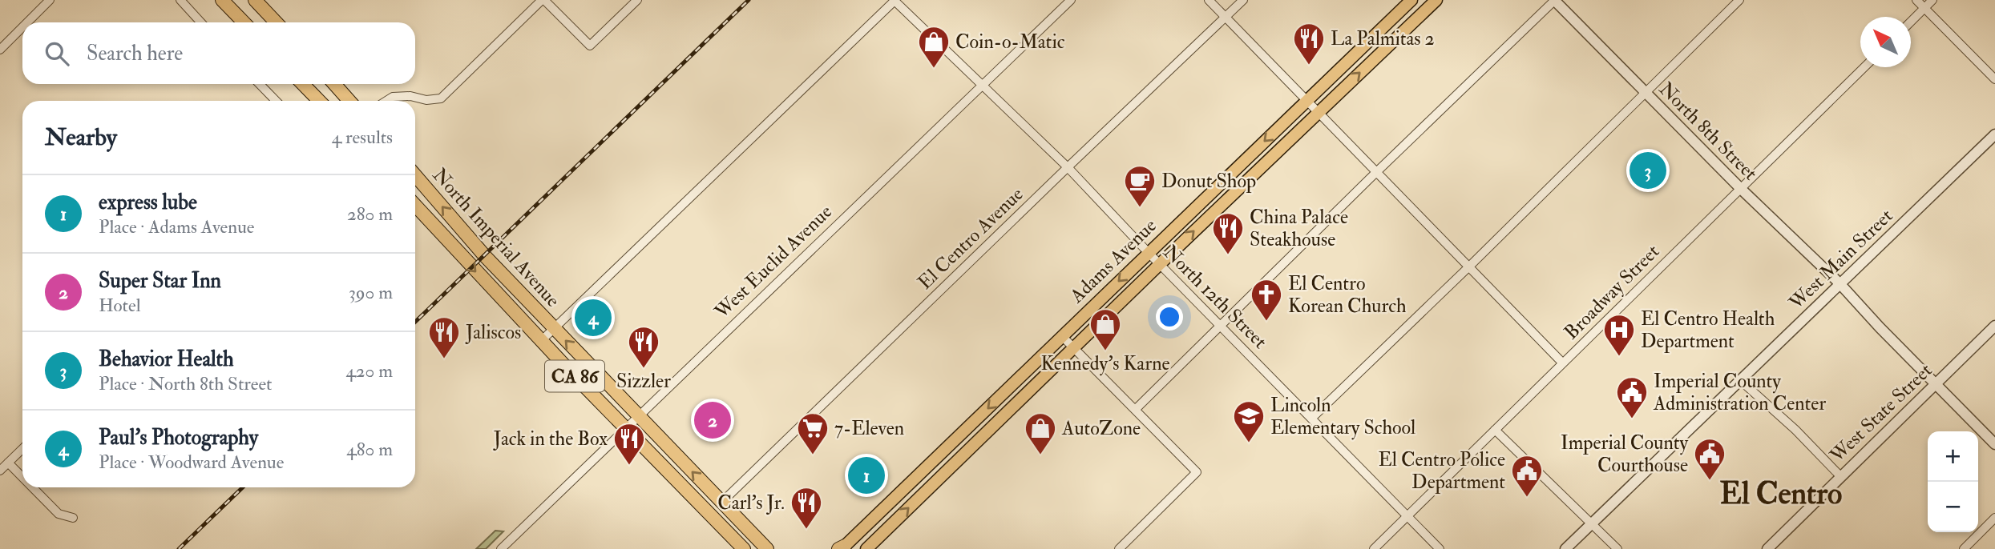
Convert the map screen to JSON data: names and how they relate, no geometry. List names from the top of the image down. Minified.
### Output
{"streets":{"highway":["North Imperial Avenue","CA 86"],"main road":["Adams Avenue"],"street":["North 8th Street","El Centro Avenue","West Main Street","West Euclid Avenue","Broadway Street","North 12th Street","West State Street"]},"crossings":[["North 8th Street","West Main Street"],["North 8th Street","Broadway Street"],["North 8th Street","West State Street"],["North Imperial Avenue","El Centro Avenue"],["North Imperial Avenue","West Euclid Avenue"],["North Imperial Avenue","CA 86"],["El Centro Avenue","North 12th Street"],["Adams Avenue","North 12th Street"],["West Euclid Avenue","North 12th Street"],["Broadway Street","North 12th Street"]],"districts":["El Centro"],"places":{"restaurant":["La Palmitas 2","China Palace Steakhouse","Jaliscos","Sizzler","Jack in the Box","Carl's Jr."],"shop":["Coin-o-Matic","Kennedy's Karne","AutoZone"],"cafe":["Donut Shop"],"church":["El Centro Korean Church"],"hospital":["El Centro Health Department"],"public building":["Imperial County Administration Center","Imperial County Courthouse","El Centro Police Department"],"school or university":["Lincoln Elementary School"],"supermarket":["7-Eleven"]},"north":"top left","page":{"search":"Search here","heading":["Nearby","4 results"],"pins":["3","4","2","1"],"list":[{"mark":"1","name":"express lube","note":"Place · Adams Avenue","value":"280 m"},{"mark":"2","name":"Super Star Inn","note":"Hotel","value":"390 m"},{"mark":"3","name":"Behavior Health","note":"Place · North 8th Street","value":"420 m"},{"mark":"4","name":"Paul's Photography","note":"Place · Woodward Avenue","value":"480 m"}],"map_buttons":["+","−"]}}
